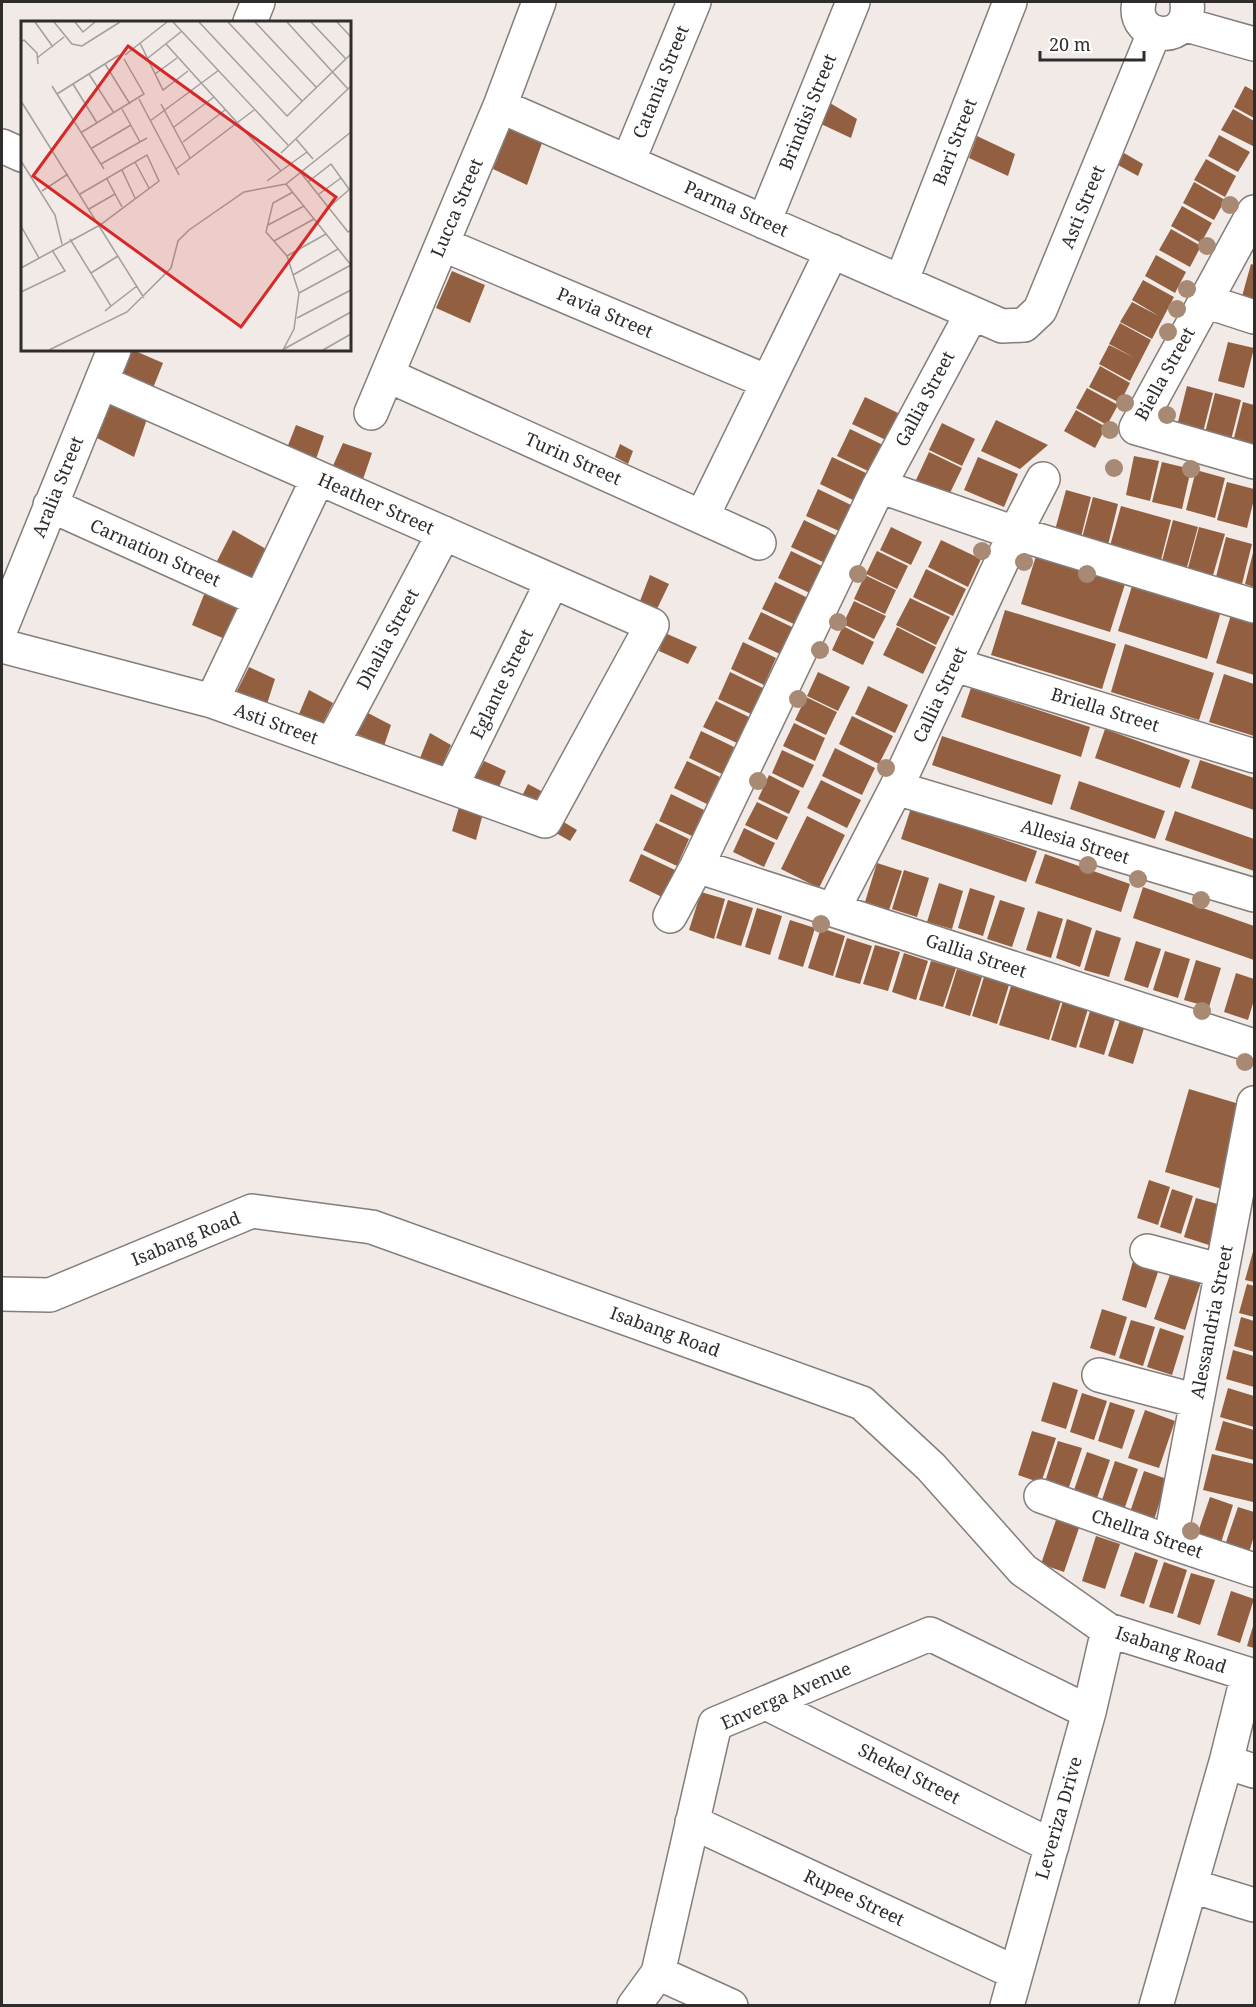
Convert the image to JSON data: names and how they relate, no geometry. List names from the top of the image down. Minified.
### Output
{"streets":{"street":["Catania Street","Brindisi Street","Bari Street","Asti Street","Lucca Street","Parma Street","Pavia Street","Biella Street","Gallia Street","Turin Street","Aralia Street","Heather Street","Carnation Street","Dhalia Street","Eglante Street","Callia Street","Briella Street","Allesia Street","Isabang Road","Alessandria Street","Chellra Street","Enverga Avenue","Shekel Street","Leveriza Drive","Rupee Street"]},"crossings":[["Catania Street","Parma Street"],["Brindisi Street","Parma Street"],["Bari Street","Parma Street"],["Asti Street","Parma Street"],["Asti Street","Gallia Street"],["Asti Street","Heather Street"],["Asti Street","Dhalia Street"],["Asti Street","Eglante Street"],["Lucca Street","Parma Street"],["Lucca Street","Pavia Street"],["Lucca Street","Turin Street"],["Parma Street","Gallia Street"],["Gallia Street","Callia Street"],["Aralia Street","Heather Street"],["Aralia Street","Carnation Street"],["Heather Street","Dhalia Street"],["Heather Street","Eglante Street"],["Callia Street","Briella Street"],["Callia Street","Allesia Street"],["Isabang Road","Leveriza Drive"],["Alessandria Street","Chellra Street"],["Enverga Avenue","Shekel Street"],["Enverga Avenue","Leveriza Drive"],["Enverga Avenue","Rupee Street"],["Shekel Street","Leveriza Drive"],["Leveriza Drive","Rupee Street"]],"scale_bar":"20 m"}
